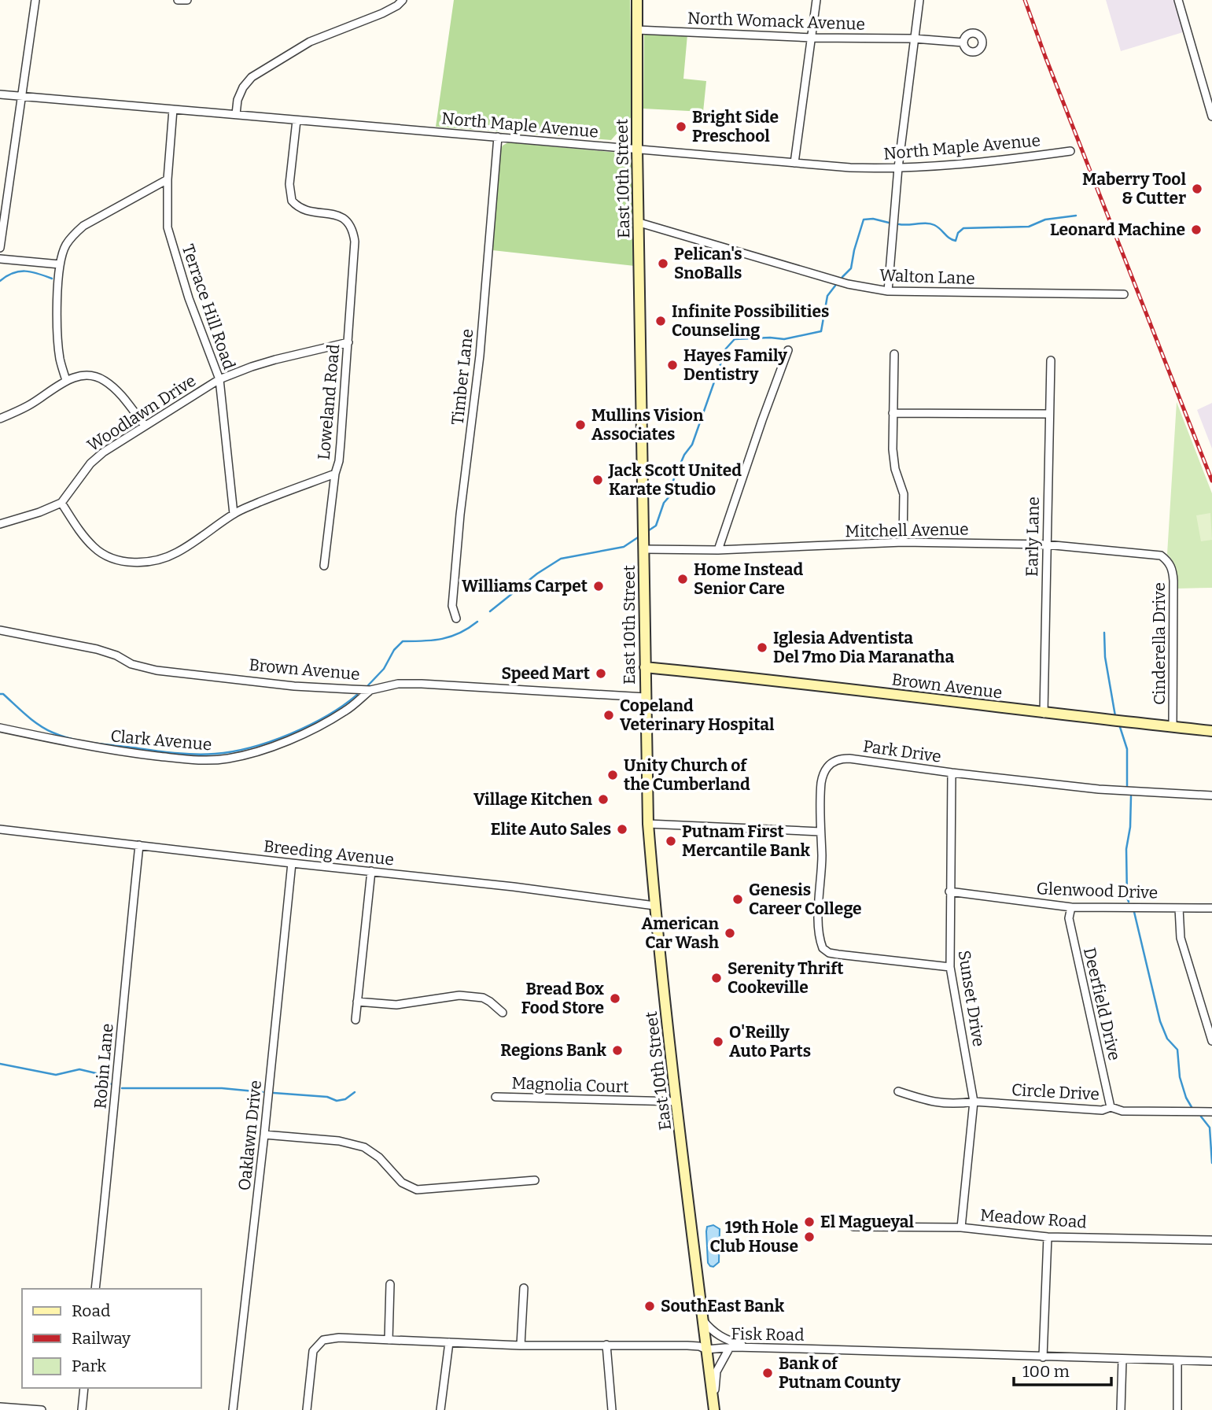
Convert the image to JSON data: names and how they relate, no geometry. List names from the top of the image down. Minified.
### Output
{"streets":{"main road":["East 10th Street","Brown Avenue"],"street":["North Womack Avenue","North Maple Avenue","Walton Lane","Terrace Hill Road","Timber Lane","Loweland Road","Woodlawn Drive","Mitchell Avenue","Early Lane","Cinderella Drive","Clark Avenue","Park Drive","Breeding Avenue","Glenwood Drive","Sunset Drive","Deerfield Drive","Robin Lane","Magnolia Court","Circle Drive","Oaklawn Drive","Meadow Road","Fisk Road"]},"crossings":[["North Womack Avenue","East 10th Street"],["North Maple Avenue","East 10th Street"],["North Maple Avenue","Terrace Hill Road"],["North Maple Avenue","Timber Lane"],["North Maple Avenue","Loweland Road"],["East 10th Street","Walton Lane"],["East 10th Street","Mitchell Avenue"],["East 10th Street","Brown Avenue"],["East 10th Street","Breeding Avenue"],["East 10th Street","Magnolia Court"],["East 10th Street","Fisk Road"],["Terrace Hill Road","Loweland Road"],["Terrace Hill Road","Woodlawn Drive"],["Loweland Road","Woodlawn Drive"],["Mitchell Avenue","Early Lane"],["Mitchell Avenue","Cinderella Drive"],["Early Lane","Brown Avenue"],["Cinderella Drive","Brown Avenue"],["Brown Avenue","Clark Avenue"],["Park Drive","Sunset Drive"],["Breeding Avenue","Robin Lane"],["Breeding Avenue","Oaklawn Drive"],["Glenwood Drive","Sunset Drive"],["Glenwood Drive","Deerfield Drive"],["Sunset Drive","Circle Drive"],["Sunset Drive","Meadow Road"],["Deerfield Drive","Circle Drive"]],"places":["Bright Side Preschool","Maberry Tool & Cutter","Leonard Machine","Pelican's SnoBalls","Infinite Possibilities Counseling","Hayes Family Dentistry","Mullins Vision Associates","Jack Scott United Karate Studio","Home Instead Senior Care","Williams Carpet","Iglesia Adventista Del 7mo Dia Maranatha","Speed Mart","Copeland Veterinary Hospital","Unity Church of the Cumberland","Village Kitchen","Elite Auto Sales","Putnam First Mercantile Bank","Genesis Career College","American Car Wash","Serenity Thrift Cookeville","Bread Box Food Store","O'Reilly Auto Parts","Regions Bank","El Magueyal","19th Hole Club House","SouthEast Bank","Bank of Putnam County"],"legend":["Road","Railway","Park"],"scale_bar":"100 m"}
